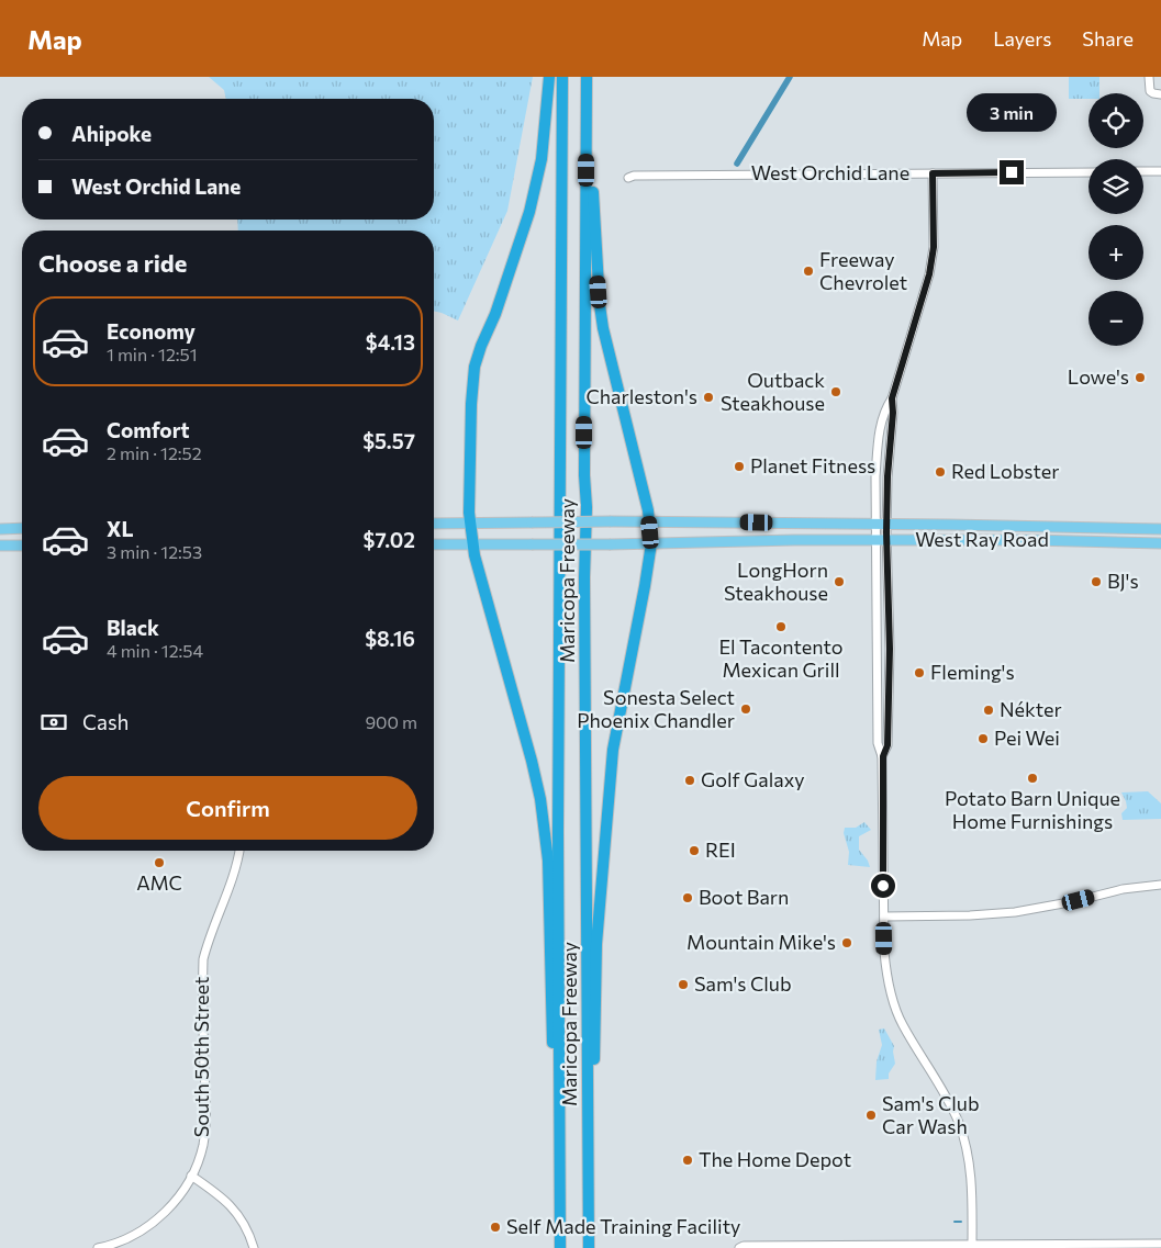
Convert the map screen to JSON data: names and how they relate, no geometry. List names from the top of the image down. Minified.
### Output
{"streets":{"highway":["Maricopa Freeway"],"main road":["West Ray Road"],"street":["West Orchid Lane","South 50th Street"]},"places":["Freeway Chevrolet","Lowe's","Outback Steakhouse","Charleston's","Planet Fitness","Red Lobster","LongHorn Steakhouse","BJ's","El Tacontento Mexican Grill","Fleming's","Sonesta Select Phoenix Chandler","Nékter","Pei Wei","Potato Barn Unique Home Furnishings","Golf Galaxy","REI","AMC","Boot Barn","Mountain Mike's","Sam's Club","Sam's Club Car Wash","The Home Depot","Self Made Training Facility"],"page":{"header":"Map","nav":["Map","Layers","Share"],"map_buttons":["+","−"],"bubble":"3 min","banner":["Ahipoke","West Orchid Lane"],"heading":"Choose a ride","list":[{"name":"Economy","note":"1 min · 12:51","value":"$4.13"},{"name":"Comfort","note":"2 min · 12:52","value":"$5.57"},{"name":"XL","note":"3 min · 12:53","value":"$7.02"},{"name":"Black","note":"4 min · 12:54","value":"$8.16"}],"pay":["Cash","900 m"],"buttons":"Confirm"}}
